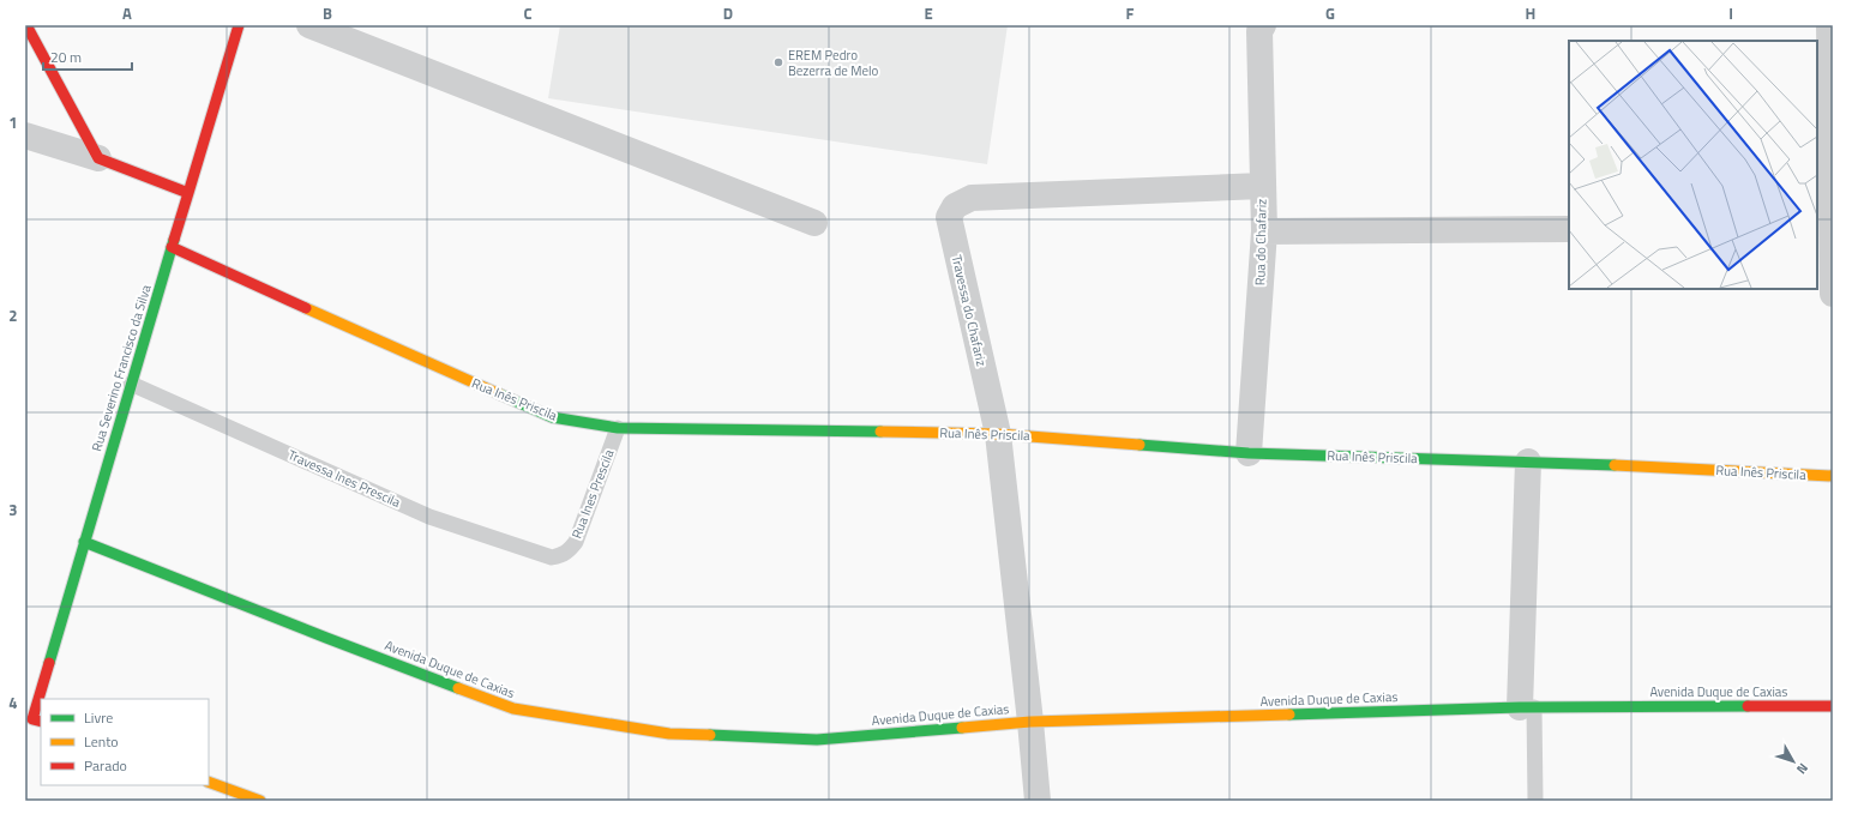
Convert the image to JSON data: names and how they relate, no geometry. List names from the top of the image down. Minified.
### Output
{"streets":{"street":["Rua do Chafariz","Travessa do Chafariz","Rua Severino Francisco da Silva","Rua Inês Priscila","Avenida Duque de Caxias"],"lane":["Travessa Ines Prescila","Rua Ines Prescila"]},"crossings":[["Rua do Chafariz","Travessa do Chafariz"],["Rua do Chafariz","Rua Inês Priscila"],["Travessa do Chafariz","Rua Inês Priscila"],["Travessa do Chafariz","Avenida Duque de Caxias"],["Rua Severino Francisco da Silva","Rua Inês Priscila"],["Rua Severino Francisco da Silva","Travessa Ines Prescila"],["Rua Severino Francisco da Silva","Avenida Duque de Caxias"],["Rua Inês Priscila","Rua Ines Prescila"],["Travessa Ines Prescila","Rua Ines Prescila"]],"places":["EREM Pedro Bezerra de Melo"],"legend":["Livre","Lento","Parado"],"scale_bar":"20 m","north":"bottom right","grid":{"columns":["A","B","C","D","E","F","G","H","I"],"rows":["1","2","3","4"]}}
